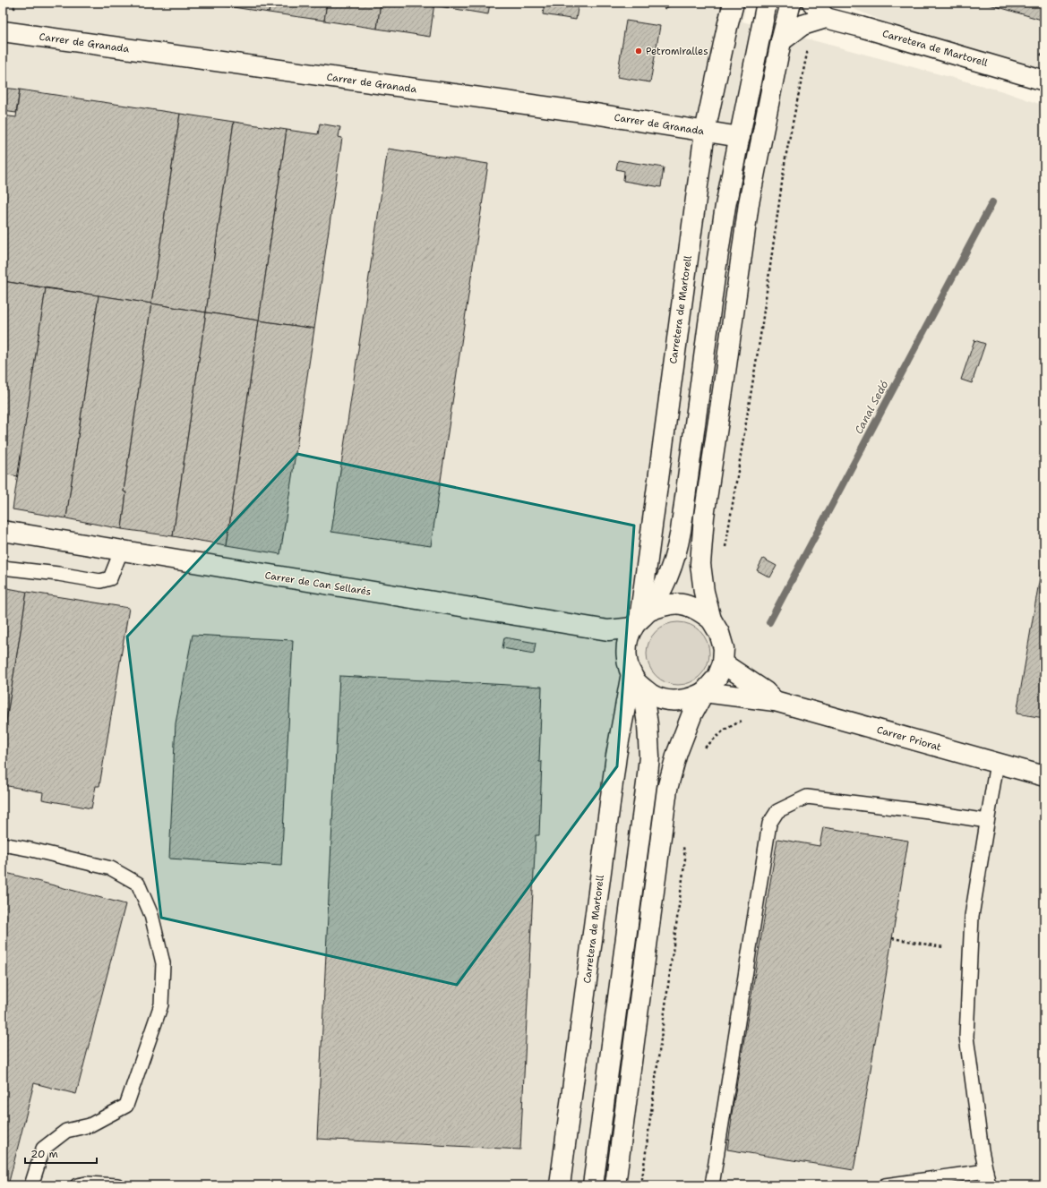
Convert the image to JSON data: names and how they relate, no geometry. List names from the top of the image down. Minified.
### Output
{"streets":{"street":["Carrer de Granada","Carretera de Martorell","Carrer de Can Sellarés","Carrer Priorat"]},"crossings":[["Carrer de Granada","Carretera de Martorell"],["Carretera de Martorell","Carrer de Can Sellarés"],["Carretera de Martorell","Carrer Priorat"],["Carrer de Can Sellarés","Carrer Priorat"]],"water":["Canal Sedó"],"places":["Petromiralles"],"scale_bar":"20 m"}
